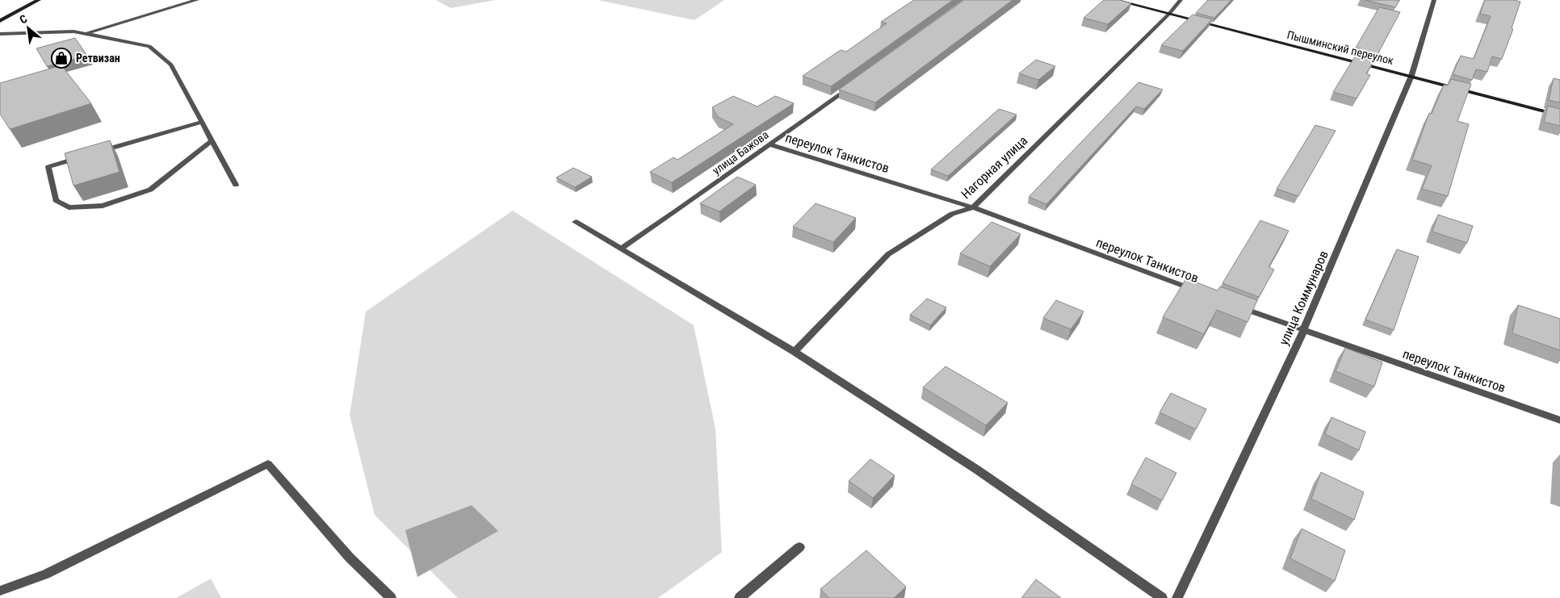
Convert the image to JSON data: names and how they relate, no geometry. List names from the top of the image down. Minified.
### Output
{"streets":{"street":["Пышминский переулок","улица Бажова","переулок Танкистов","Нагорная улица","улица Коммунаров"]},"crossings":[["Пышминский переулок","Нагорная улица"],["Пышминский переулок","улица Коммунаров"],["улица Бажова","переулок Танкистов"],["переулок Танкистов","Нагорная улица"],["переулок Танкистов","улица Коммунаров"]],"places":{"shop":["Ретвизан"]},"north":"top left"}
